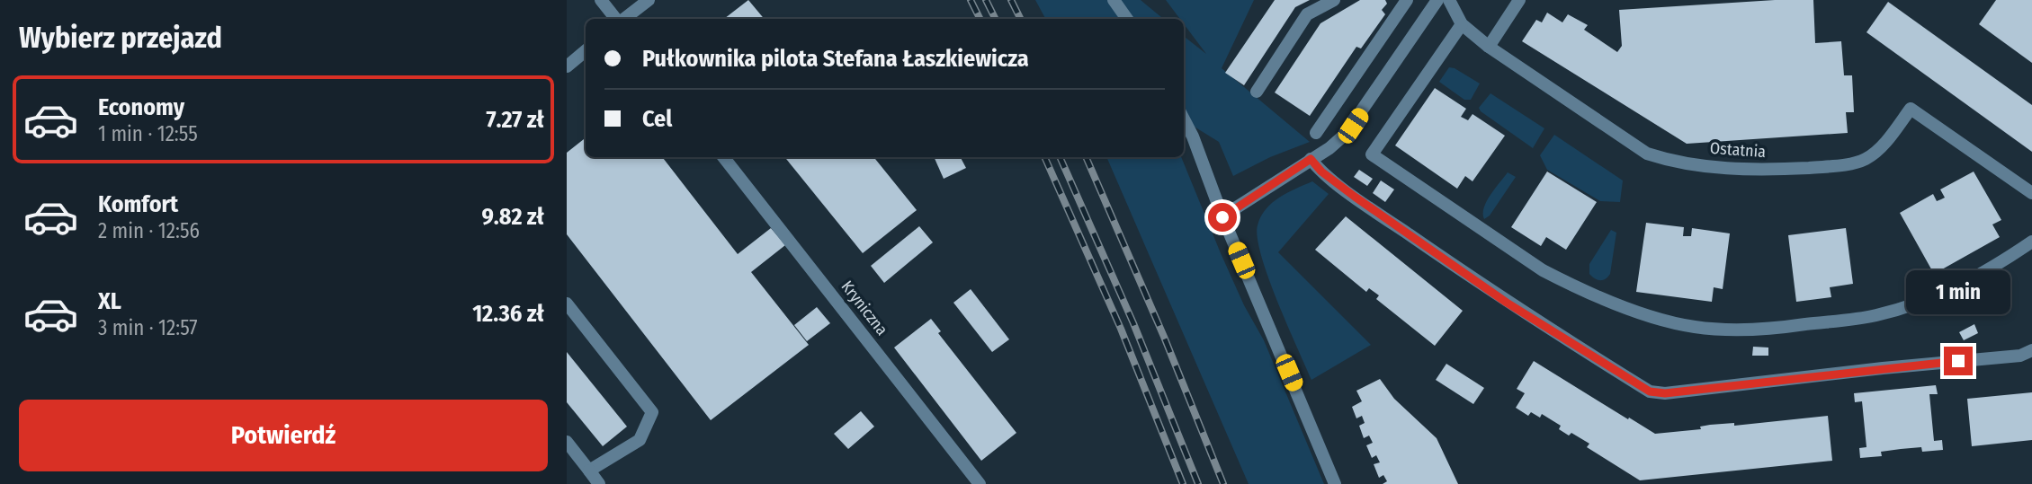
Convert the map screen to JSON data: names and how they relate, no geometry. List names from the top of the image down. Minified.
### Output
{"streets":{"street":["Ostatnia","Kryniczna"]},"page":{"heading":"Wybierz przejazd","banner":["Pułkownika pilota Stefana Łaszkiewicza","Cel"],"list":[{"name":"Economy","note":"1 min · 12:55","value":"7.27 zł"},{"name":"Komfort","note":"2 min · 12:56","value":"9.82 zł"},{"name":"XL","note":"3 min · 12:57","value":"12.36 zł"}],"bubble":"1 min","buttons":"Potwierdź"}}
